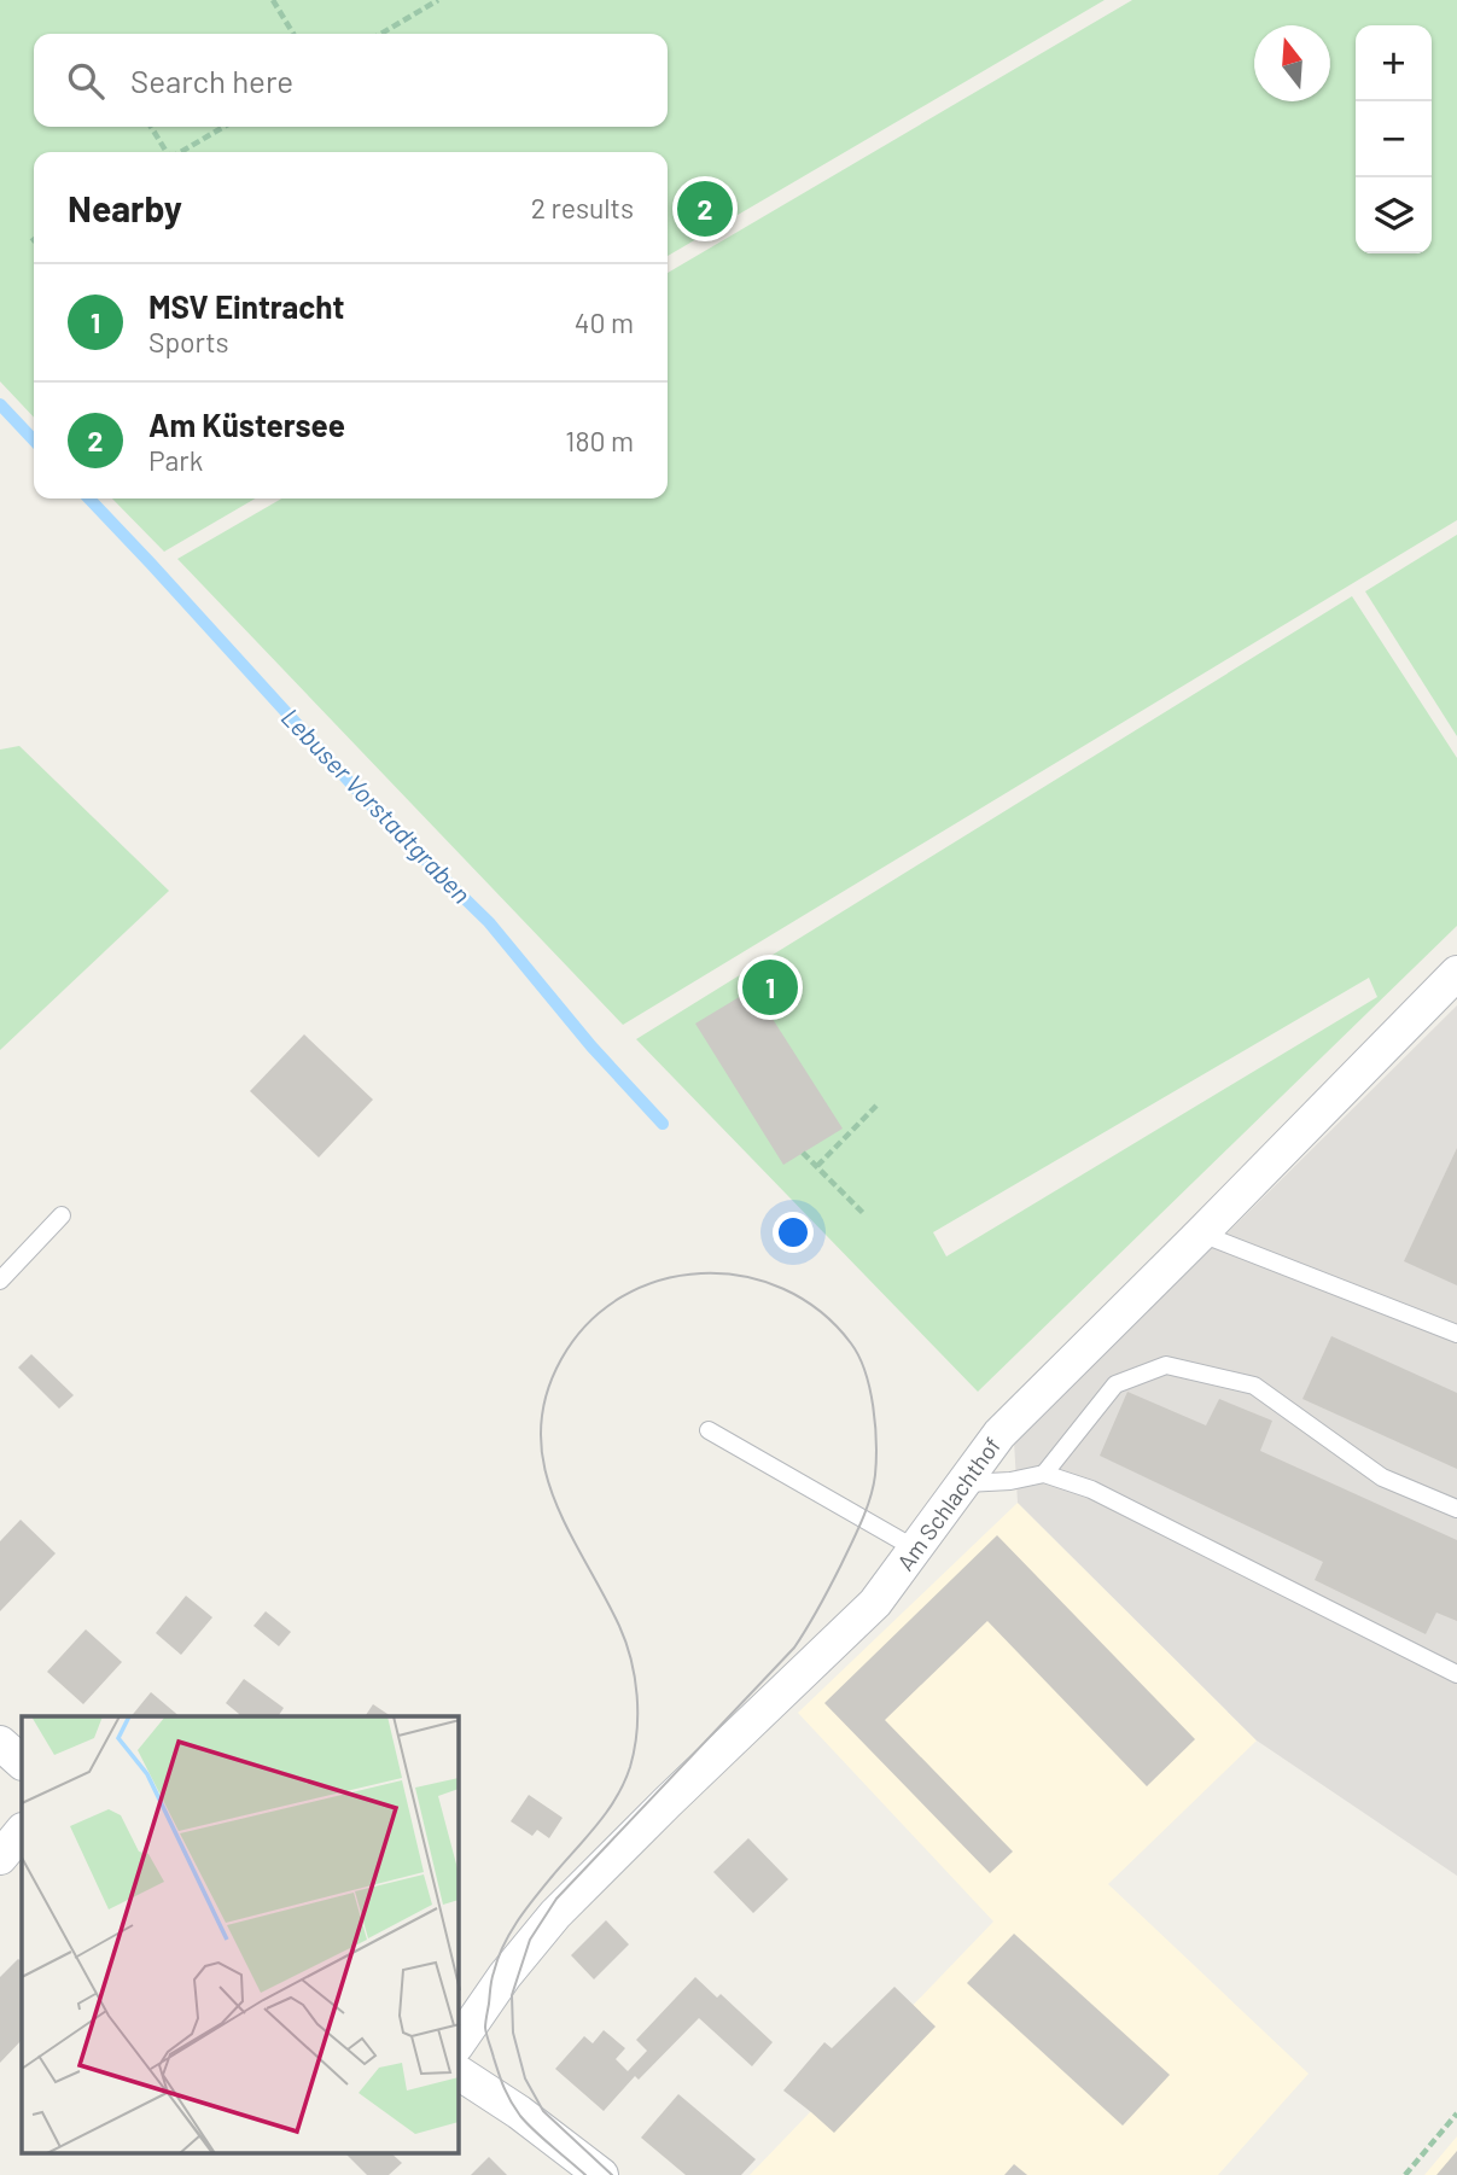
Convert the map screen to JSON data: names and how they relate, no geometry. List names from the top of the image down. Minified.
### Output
{"streets":{"street":["Am Schlachthof"]},"water":["Lebuser Vorstadtgraben"],"north":"top","page":{"map_buttons":["+","−"],"search":"Search here","heading":["Nearby","2 results"],"pins":["2","1"],"list":[{"mark":"1","name":"MSV Eintracht","note":"Sports","value":"40 m"},{"mark":"2","name":"Am Küstersee","note":"Park","value":"180 m"}]}}
